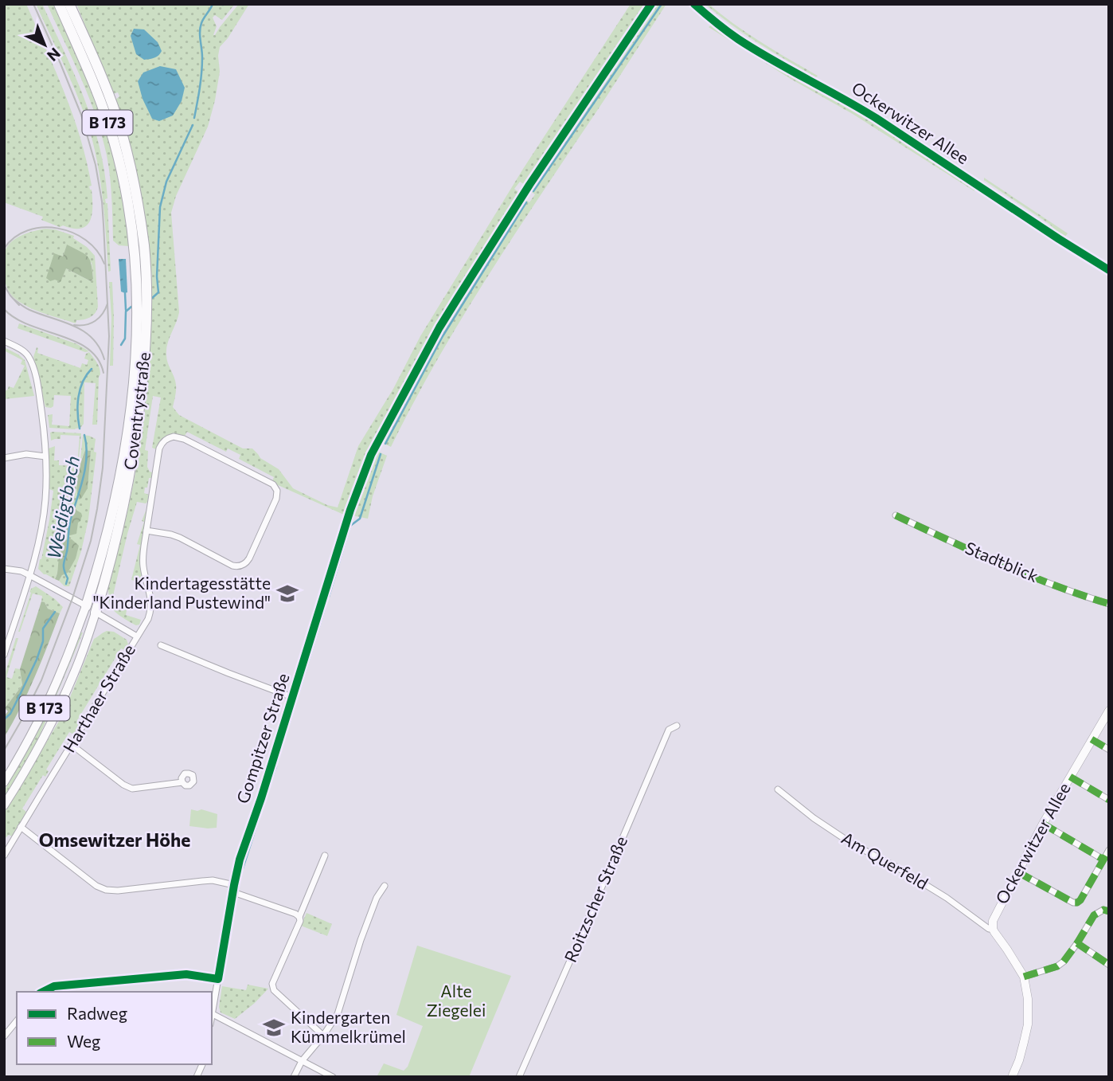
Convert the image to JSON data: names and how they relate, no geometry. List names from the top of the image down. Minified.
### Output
{"streets":{"highway":["B 173","Coventrystraße"],"street":["Ockerwitzer Allee","Stadtblick","Harthaer Straße","Gompitzer Straße","Am Querfeld","Roitzscher Straße"]},"crossings":[["Ockerwitzer Allee","Am Querfeld"]],"districts":["Omsewitzer Höhe"],"water":["Weidigtbach"],"parks":["Alte Ziegelei"],"places":{"school or university":["Kindertagesstätte \"Kinderland Pustewind\"","Kindergarten Kümmelkrümel"]},"legend":["Radweg","Weg"],"north":"bottom right"}
